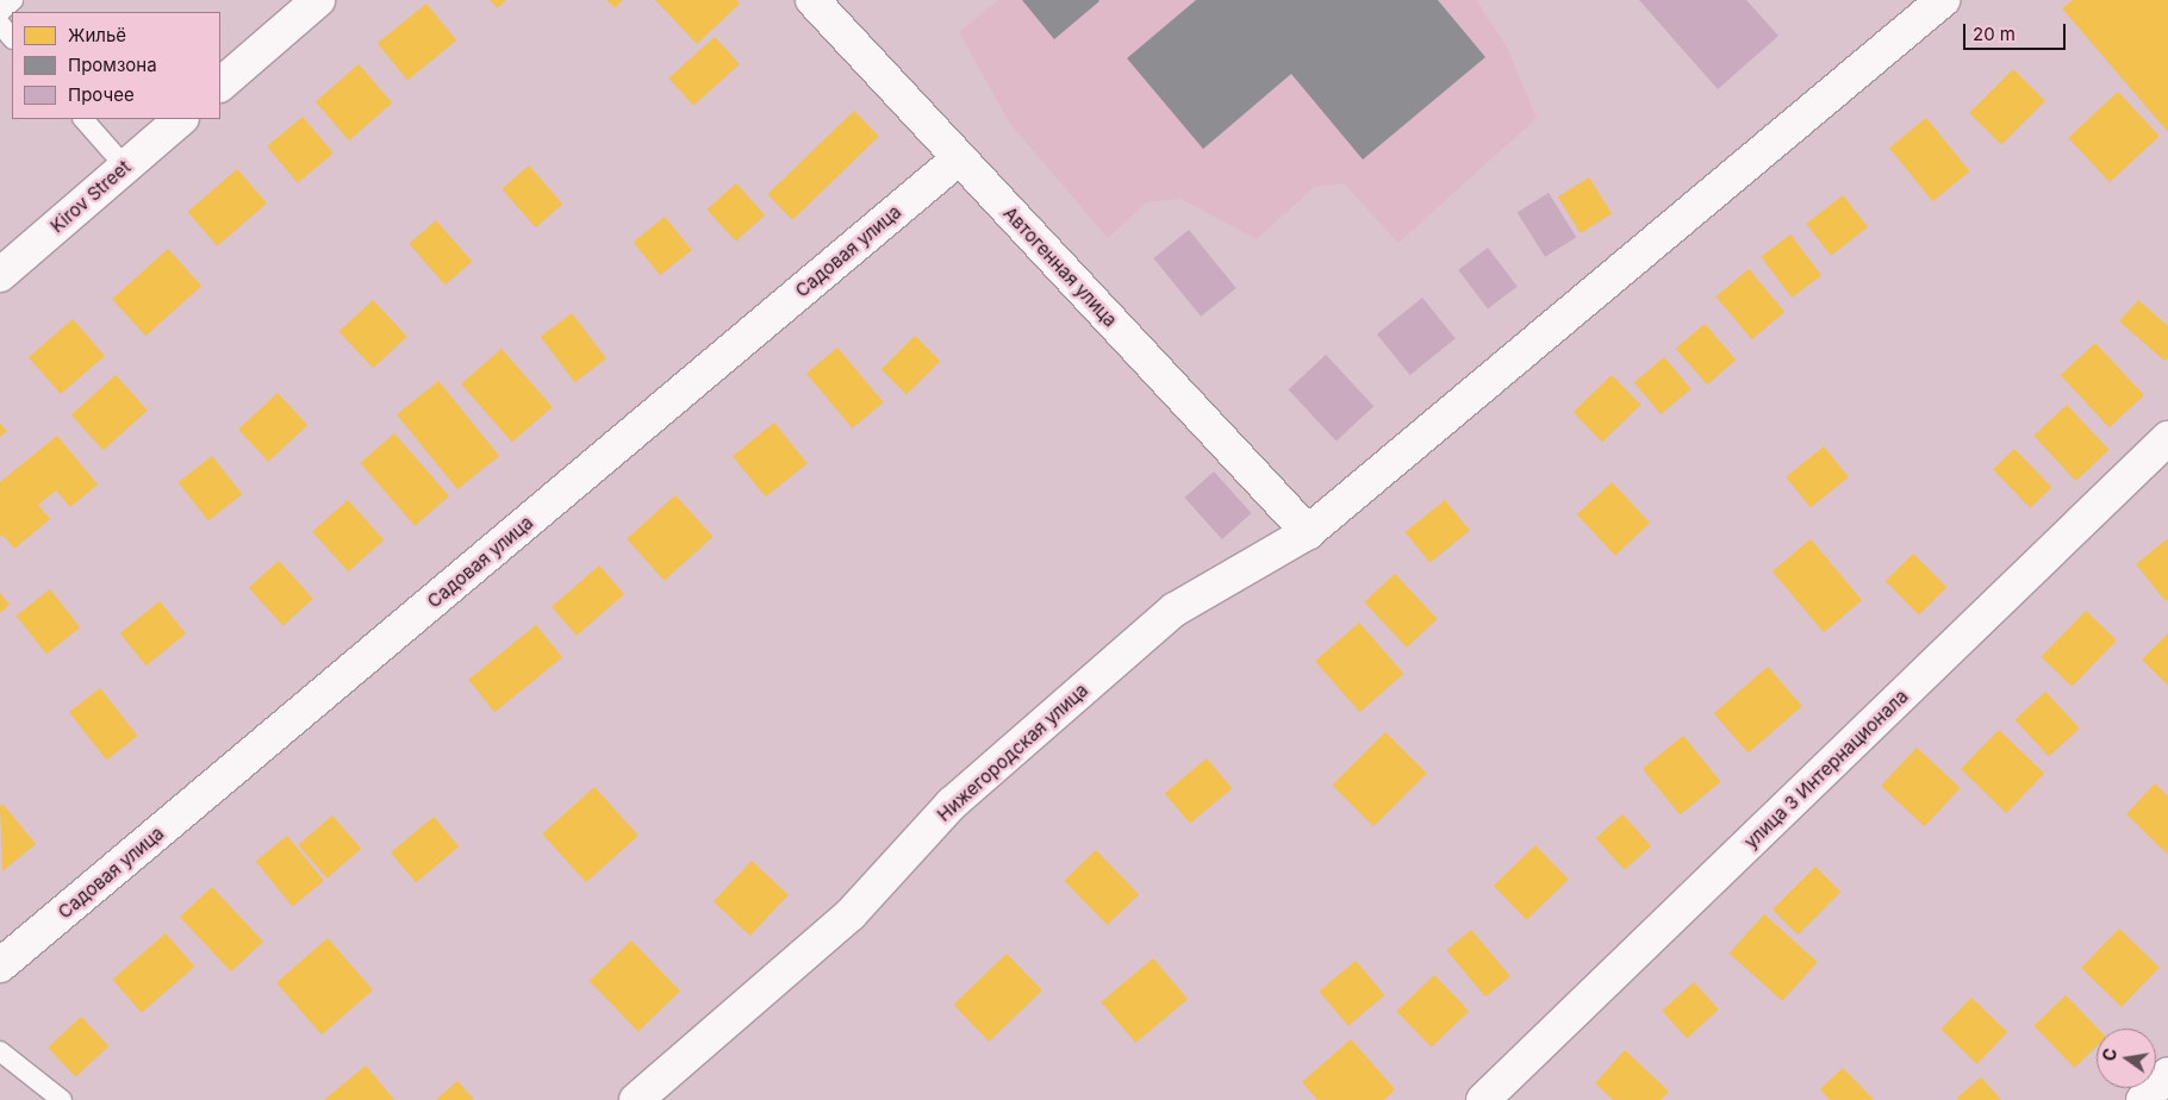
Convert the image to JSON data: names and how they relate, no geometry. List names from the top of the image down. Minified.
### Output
{"streets":{"street":["Kirov Street","Садовая улица","Автогенная улица","Нижегородская улица","улица 3 Интернационала"]},"crossings":[["Садовая улица","Автогенная улица"],["Автогенная улица","Нижегородская улица"]],"legend":["Жильё","Промзона","Прочее"],"scale_bar":"20 m","north":"left"}
